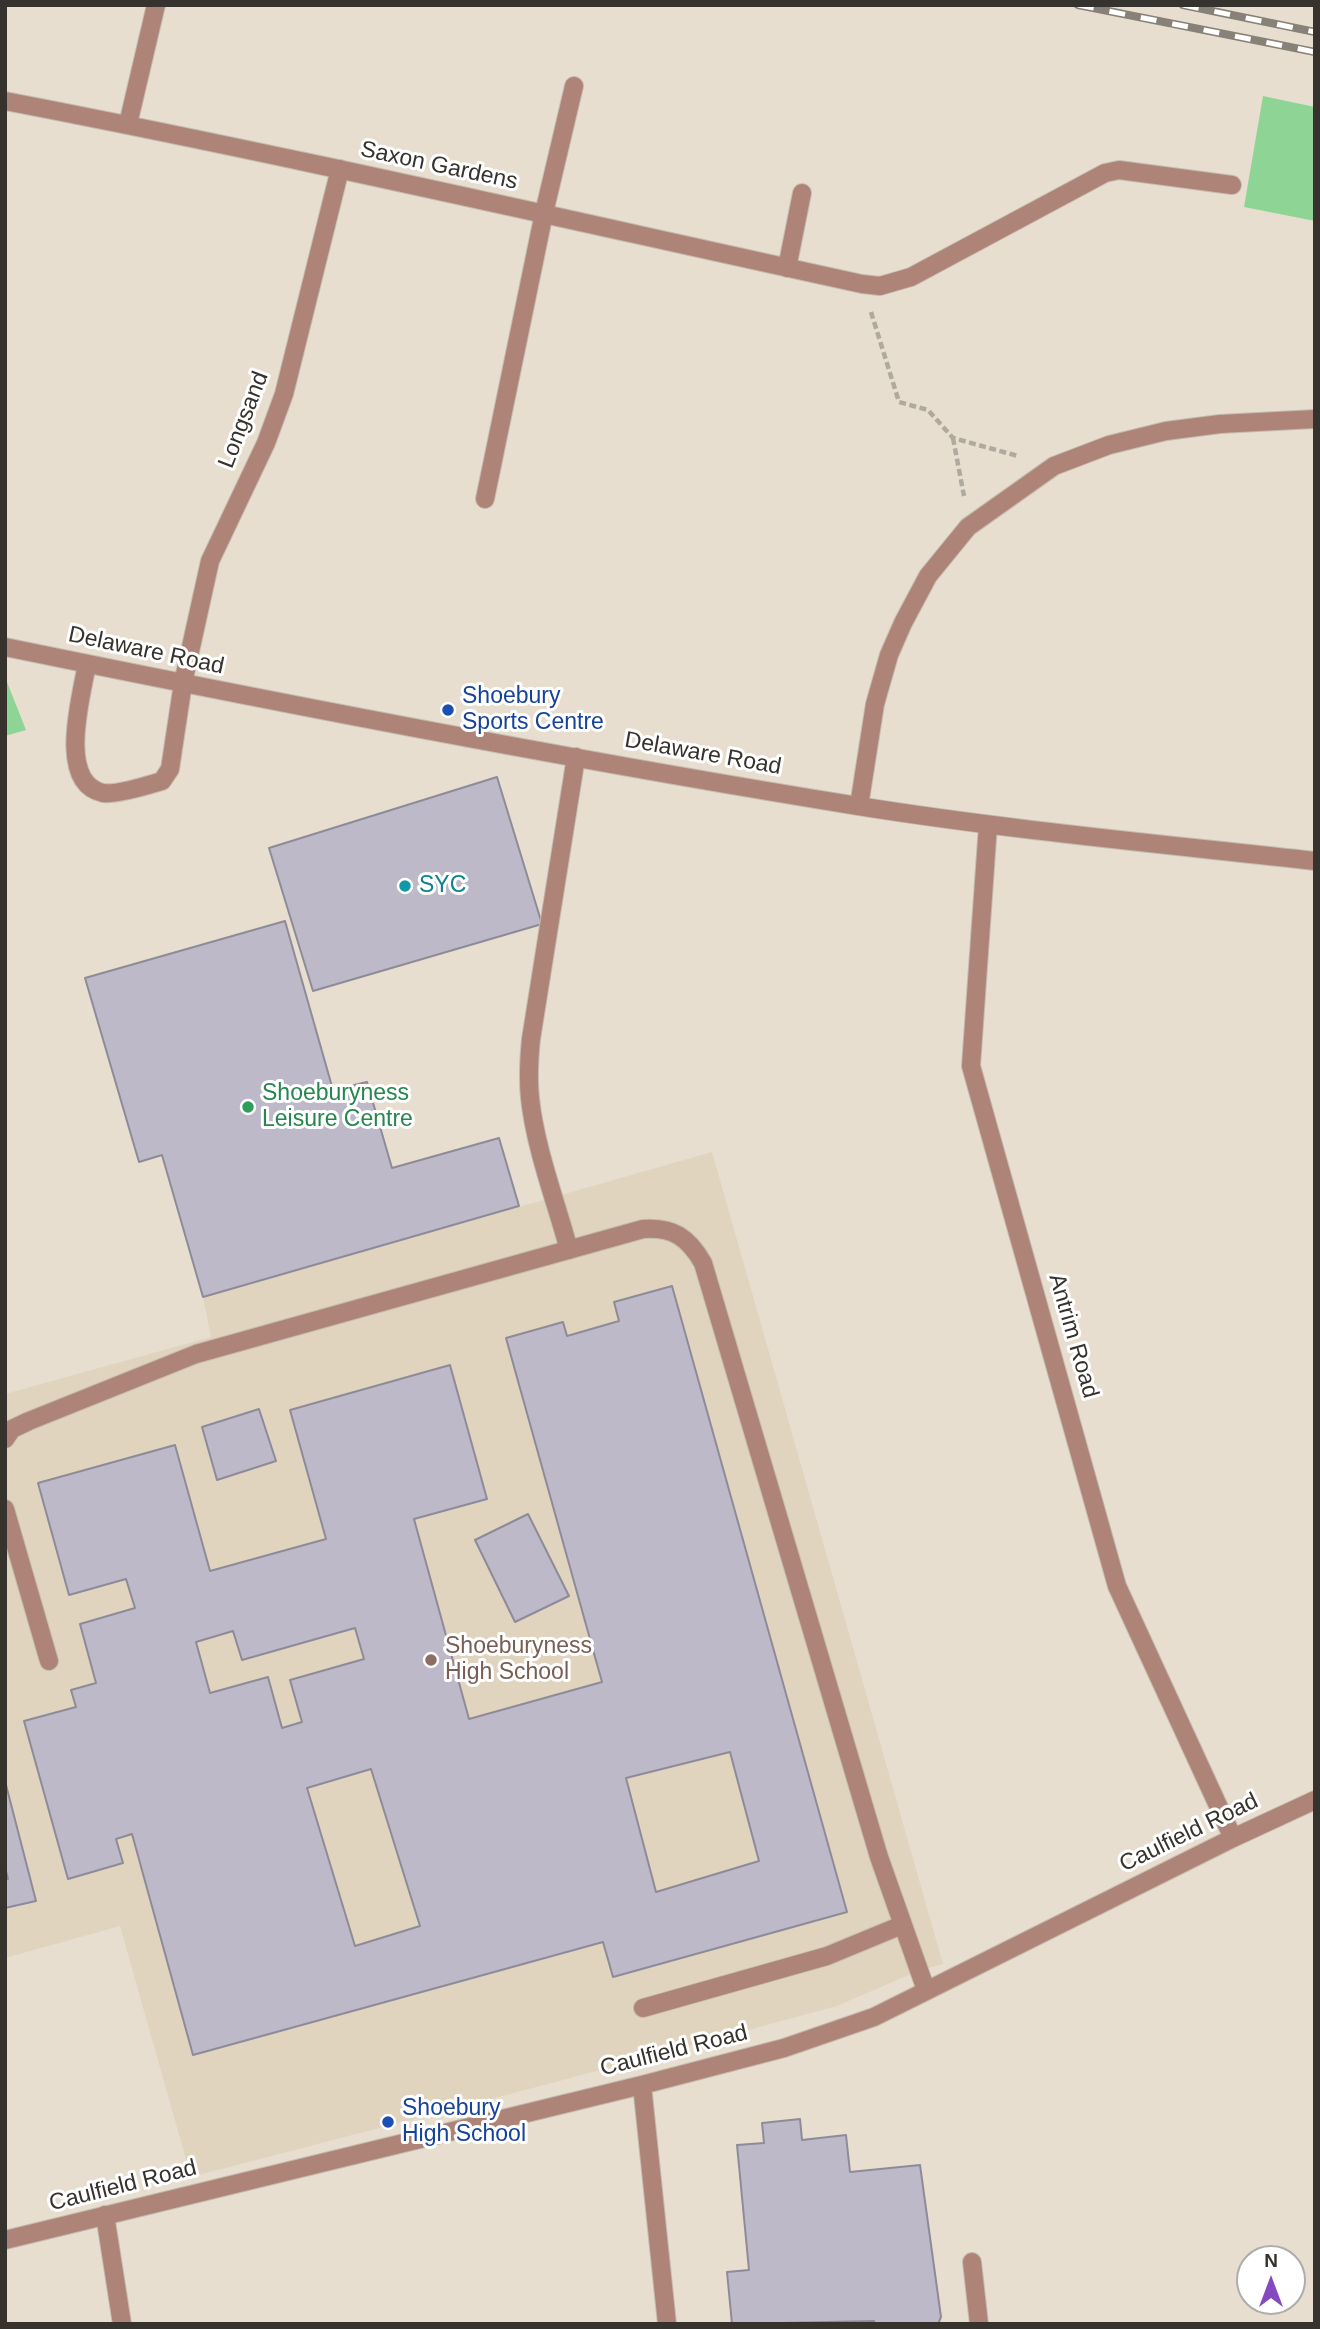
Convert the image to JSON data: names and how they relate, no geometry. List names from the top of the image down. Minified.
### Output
{"streets":{"street":["Saxon Gardens","Longsand","Delaware Road","Antrim Road","Caulfield Road"]},"crossings":[["Saxon Gardens","Longsand"],["Longsand","Delaware Road"],["Delaware Road","Antrim Road"],["Antrim Road","Caulfield Road"]],"places":["Shoebury Sports Centre","SYC","Shoeburyness Leisure Centre","Shoeburyness High School","Shoebury High School"],"north":"top"}
